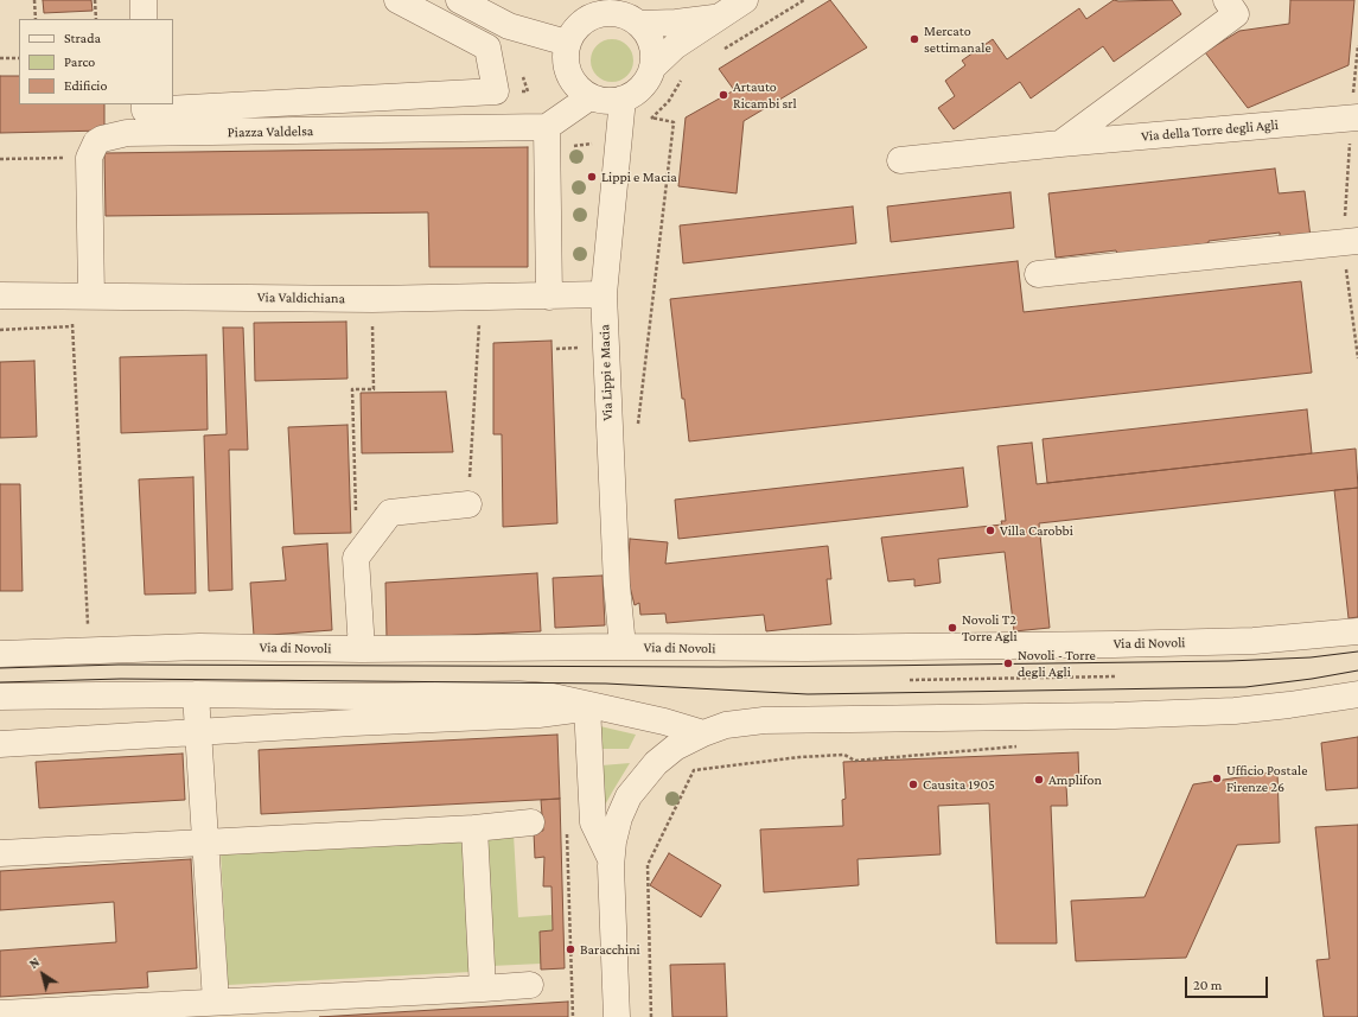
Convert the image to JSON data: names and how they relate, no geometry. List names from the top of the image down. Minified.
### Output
{"streets":{"street":["Via della Torre degli Agli","Piazza Valdelsa","Via Valdichiana","Via Lippi e Macia","Via di Novoli"]},"crossings":[["Via Valdichiana","Via Lippi e Macia"],["Via Lippi e Macia","Via di Novoli"]],"places":["Mercato settimanale","Artauto Ricambi srl","Lippi e Macia","Villa Carobbi","Novoli T2 Torre Agli","Novoli - Torre degli Agli","Ufficio Postale Firenze 26","Amplifon","Causita 1905","Baracchini"],"legend":["Strada","Parco","Edificio"],"scale_bar":"20 m","north":"top left"}
